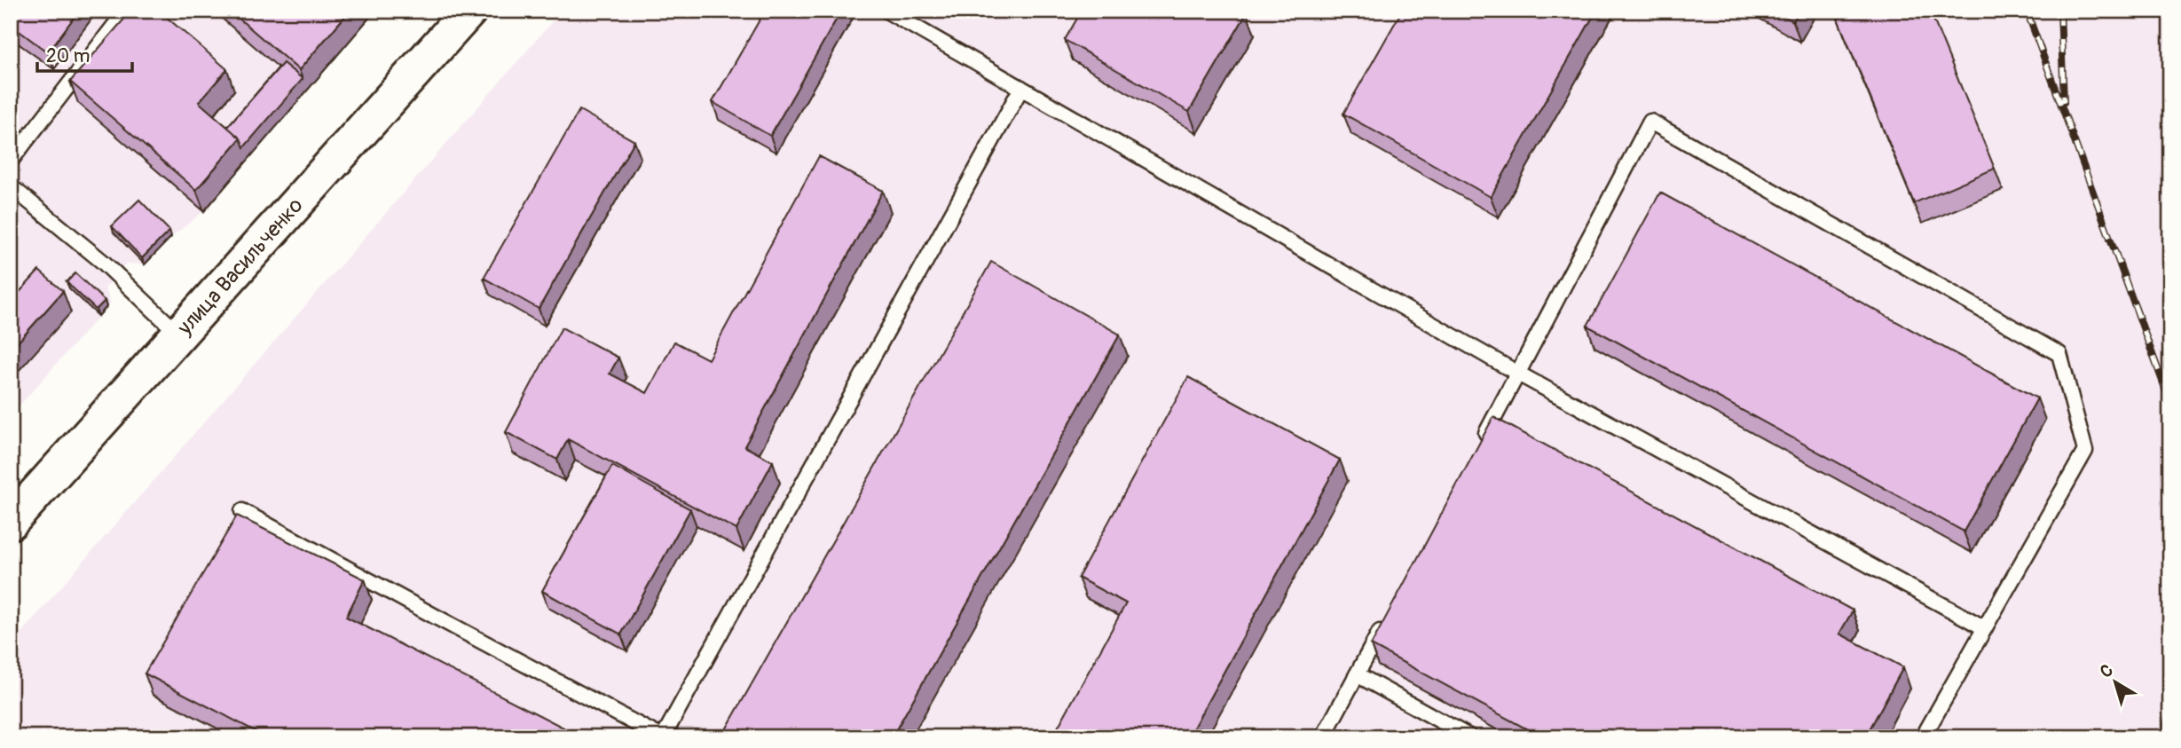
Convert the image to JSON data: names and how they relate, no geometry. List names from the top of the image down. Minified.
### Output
{"streets":{"main road":["улица Васильченко"]},"scale_bar":"20 m","north":"top left"}
